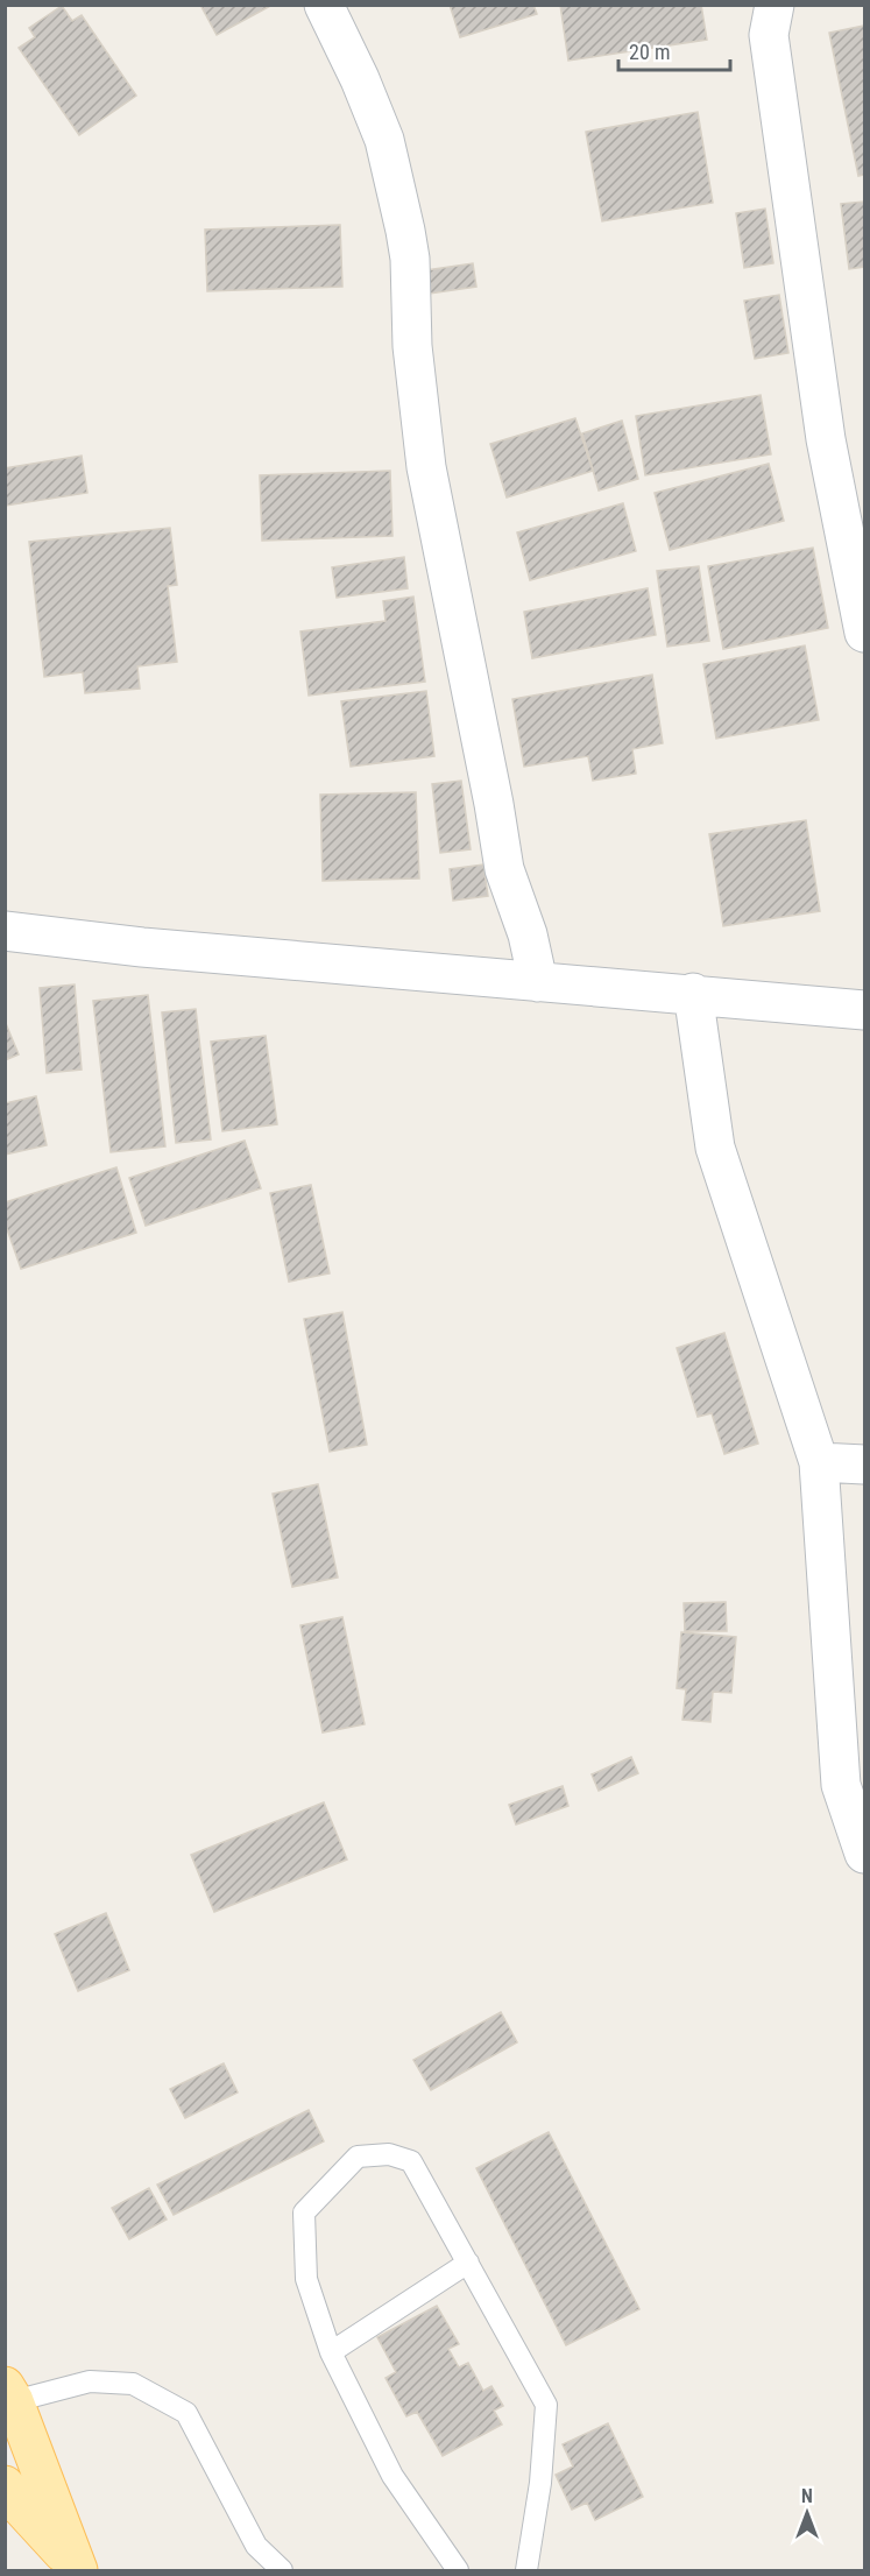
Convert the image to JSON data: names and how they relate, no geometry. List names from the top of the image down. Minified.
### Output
{"scale_bar":"20 m","north":"top"}
